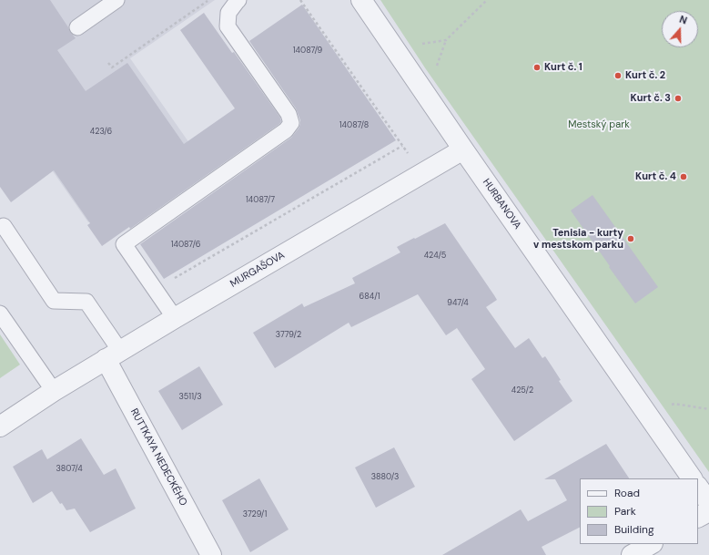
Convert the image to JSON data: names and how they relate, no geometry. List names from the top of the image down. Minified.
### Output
{"streets":{"street":["HURBANOVA","MURGAŠOVA","RUTTKAYA NEDECKÉHO"]},"crossings":[["HURBANOVA","MURGAŠOVA"],["MURGAŠOVA","RUTTKAYA NEDECKÉHO"]],"parks":["Mestský park"],"places":["Kurt č. 1","Kurt č. 2","Kurt č. 3","Kurt č. 4","Tenisia - kurty v mestskom parku"],"house_numbers":["14087/9","14087/8","423/6","14087/7","14087/6","424/5","684/1","947/4","3779/2","425/2","3511/3","3807/4","3880/3","3729/1"],"legend":["Road","Park","Building"],"north":"top"}
